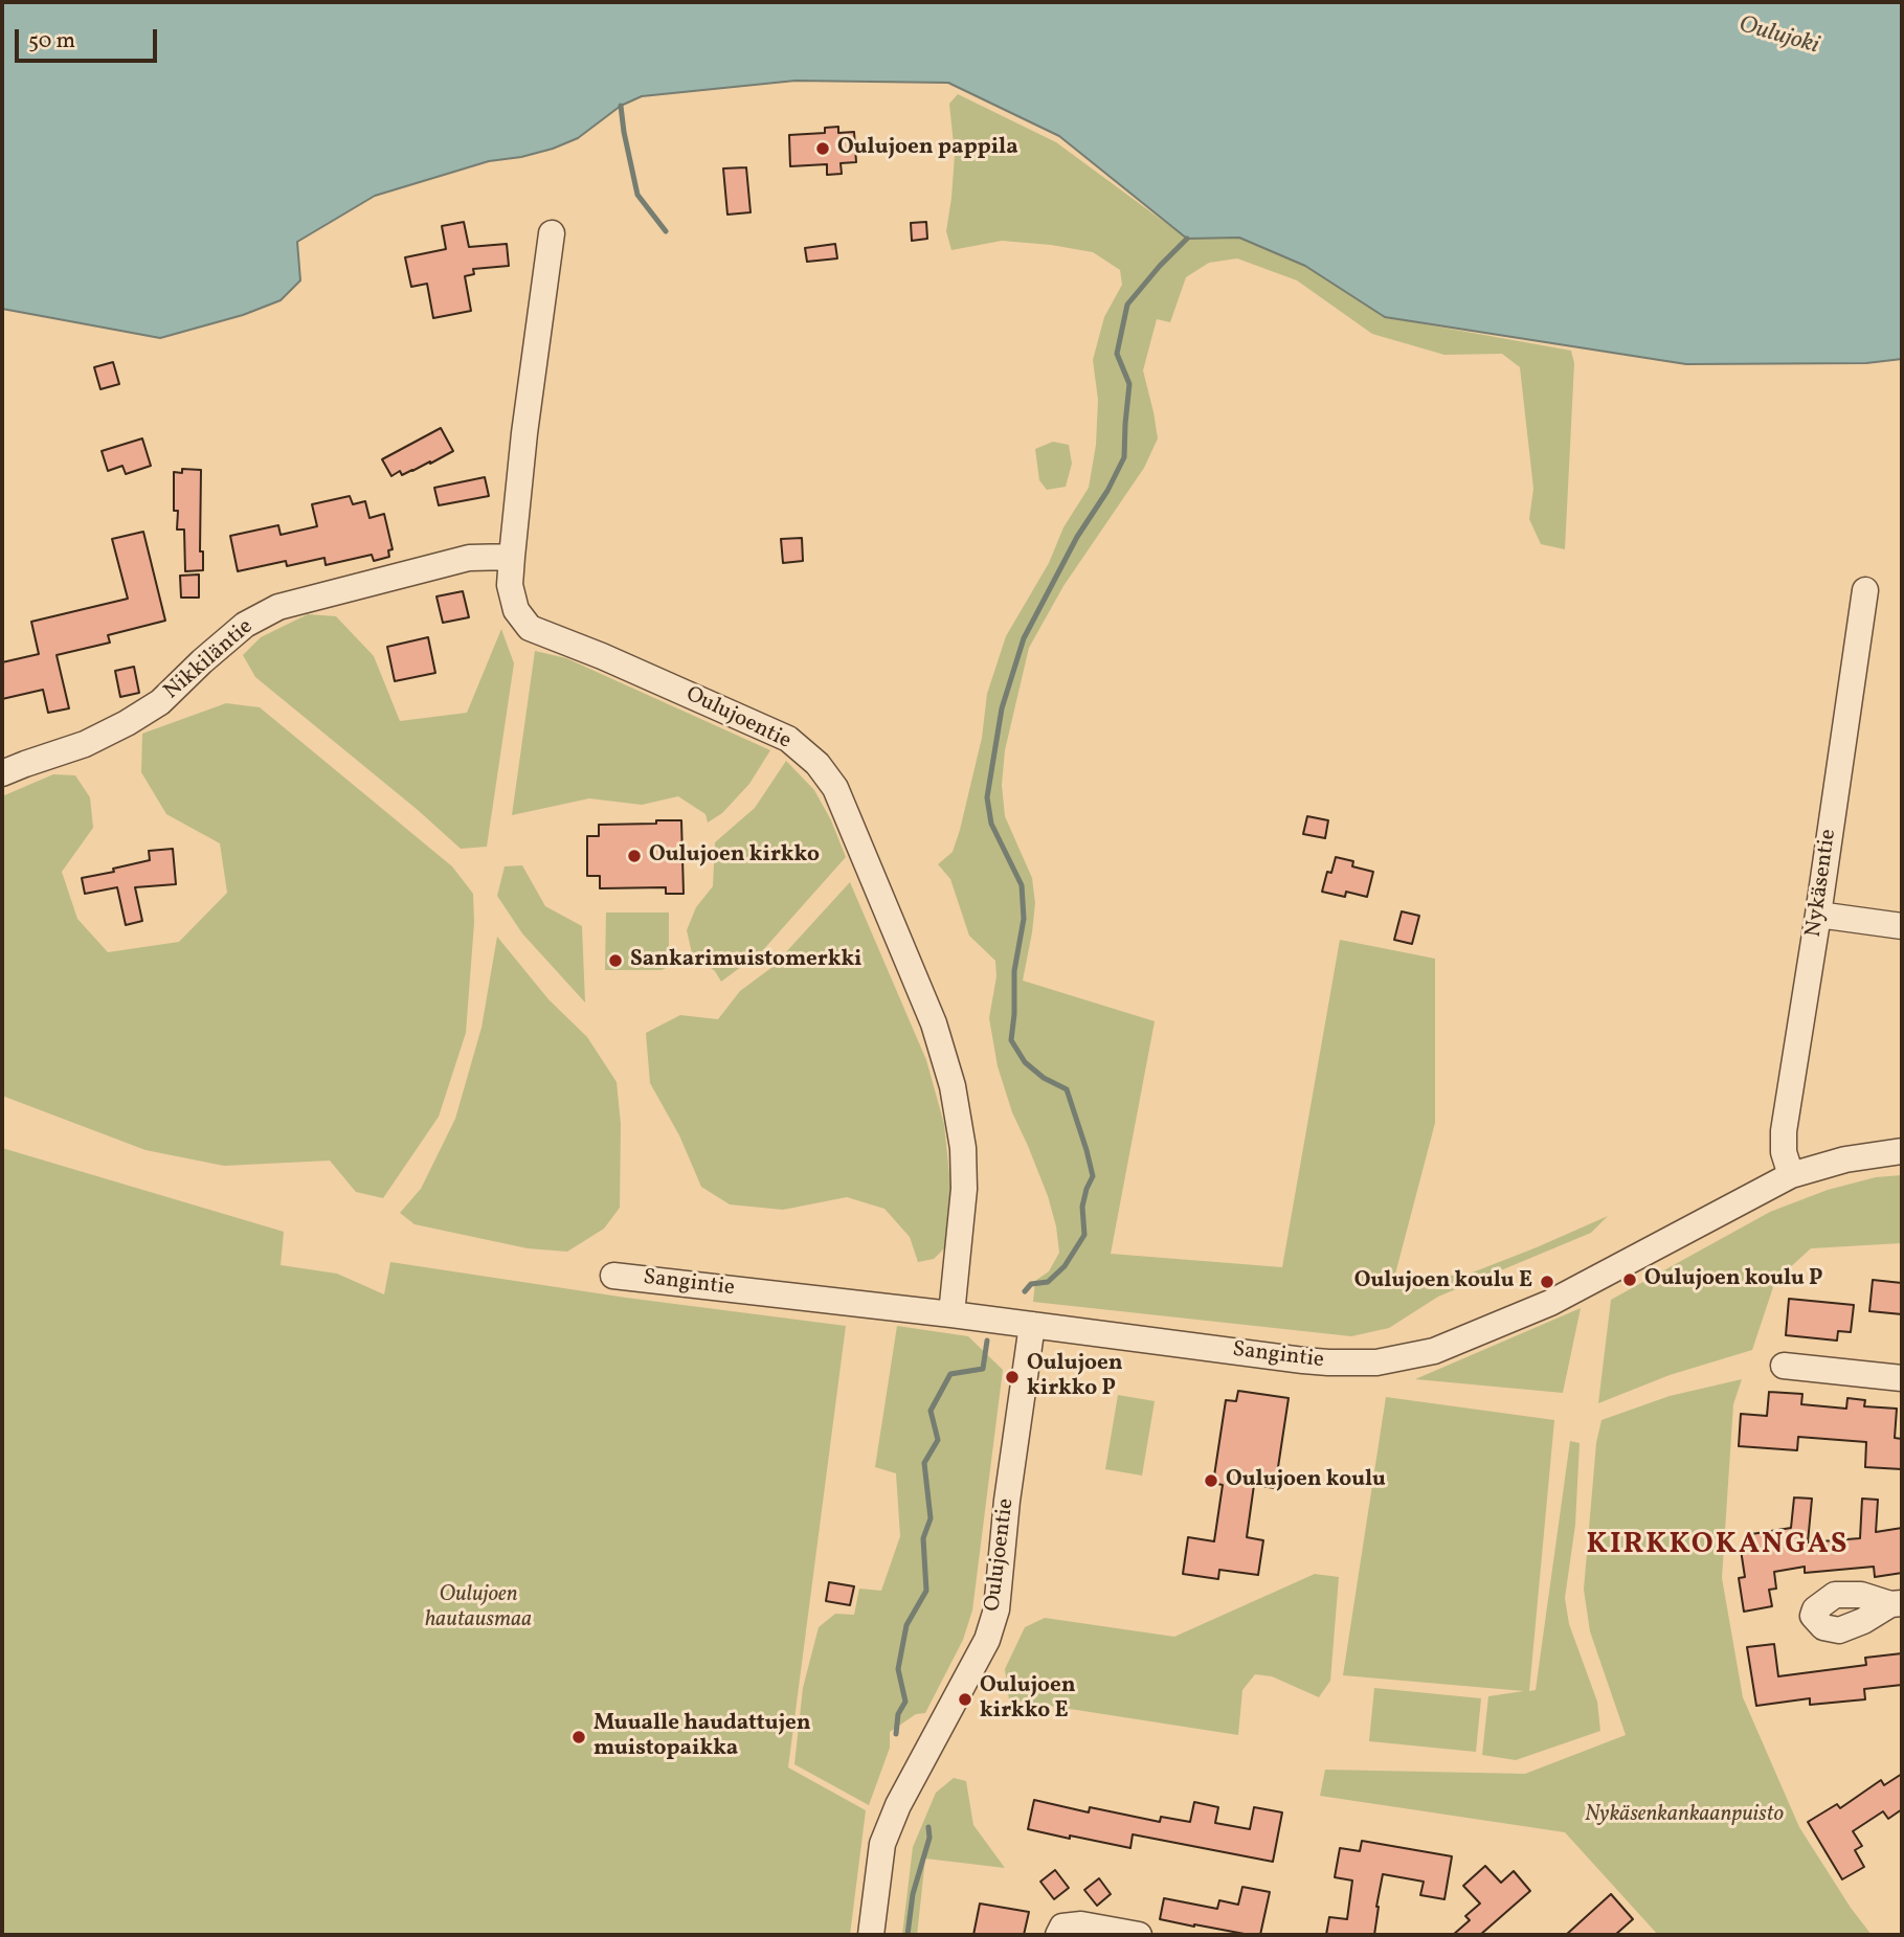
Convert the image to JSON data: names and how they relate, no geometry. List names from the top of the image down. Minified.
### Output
{"streets":{"street":["Nikkiläntie","Oulujoentie","Nykäsentie","Sangintie"]},"crossings":[["Nikkiläntie","Oulujoentie"],["Oulujoentie","Sangintie"],["Nykäsentie","Sangintie"]],"districts":["KIRKKOKANGAS"],"water":["Oulujoki"],"parks":["Oulujoen hautausmaa","Nykäsenkankaanpuisto"],"places":["Oulujoen pappila","Oulujoen kirkko","Sankarimuistomerkki","Oulujoen koulu P","Oulujoen koulu E","Oulujoen kirkko P","Oulujoen koulu","Oulujoen kirkko E","Muualle haudattujen muistopaikka"],"scale_bar":"50 m"}
